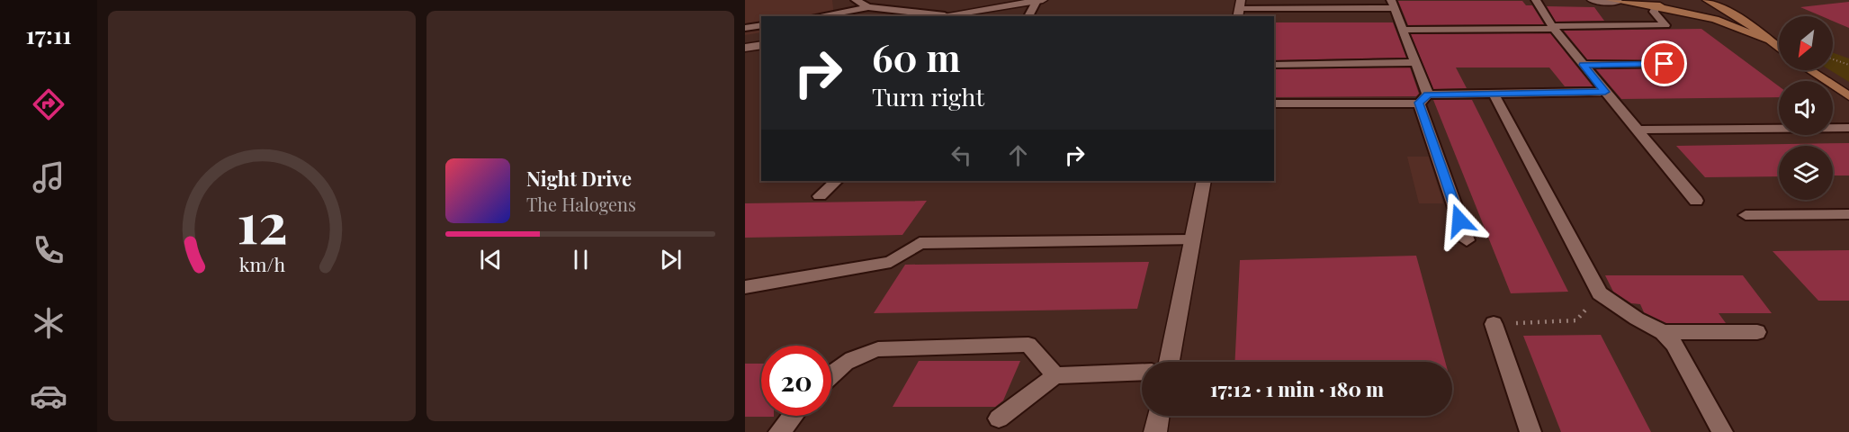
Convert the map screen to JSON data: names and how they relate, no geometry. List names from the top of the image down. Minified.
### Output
{"north":"bottom left","page":{"tabs":"17:11","turn":["60 m","Turn right"],"song":["Night Drive","The Halogens"],"limit":"20","trip":"17:12 · 1 min · 180 m","gauge":["12","km/h"]}}
